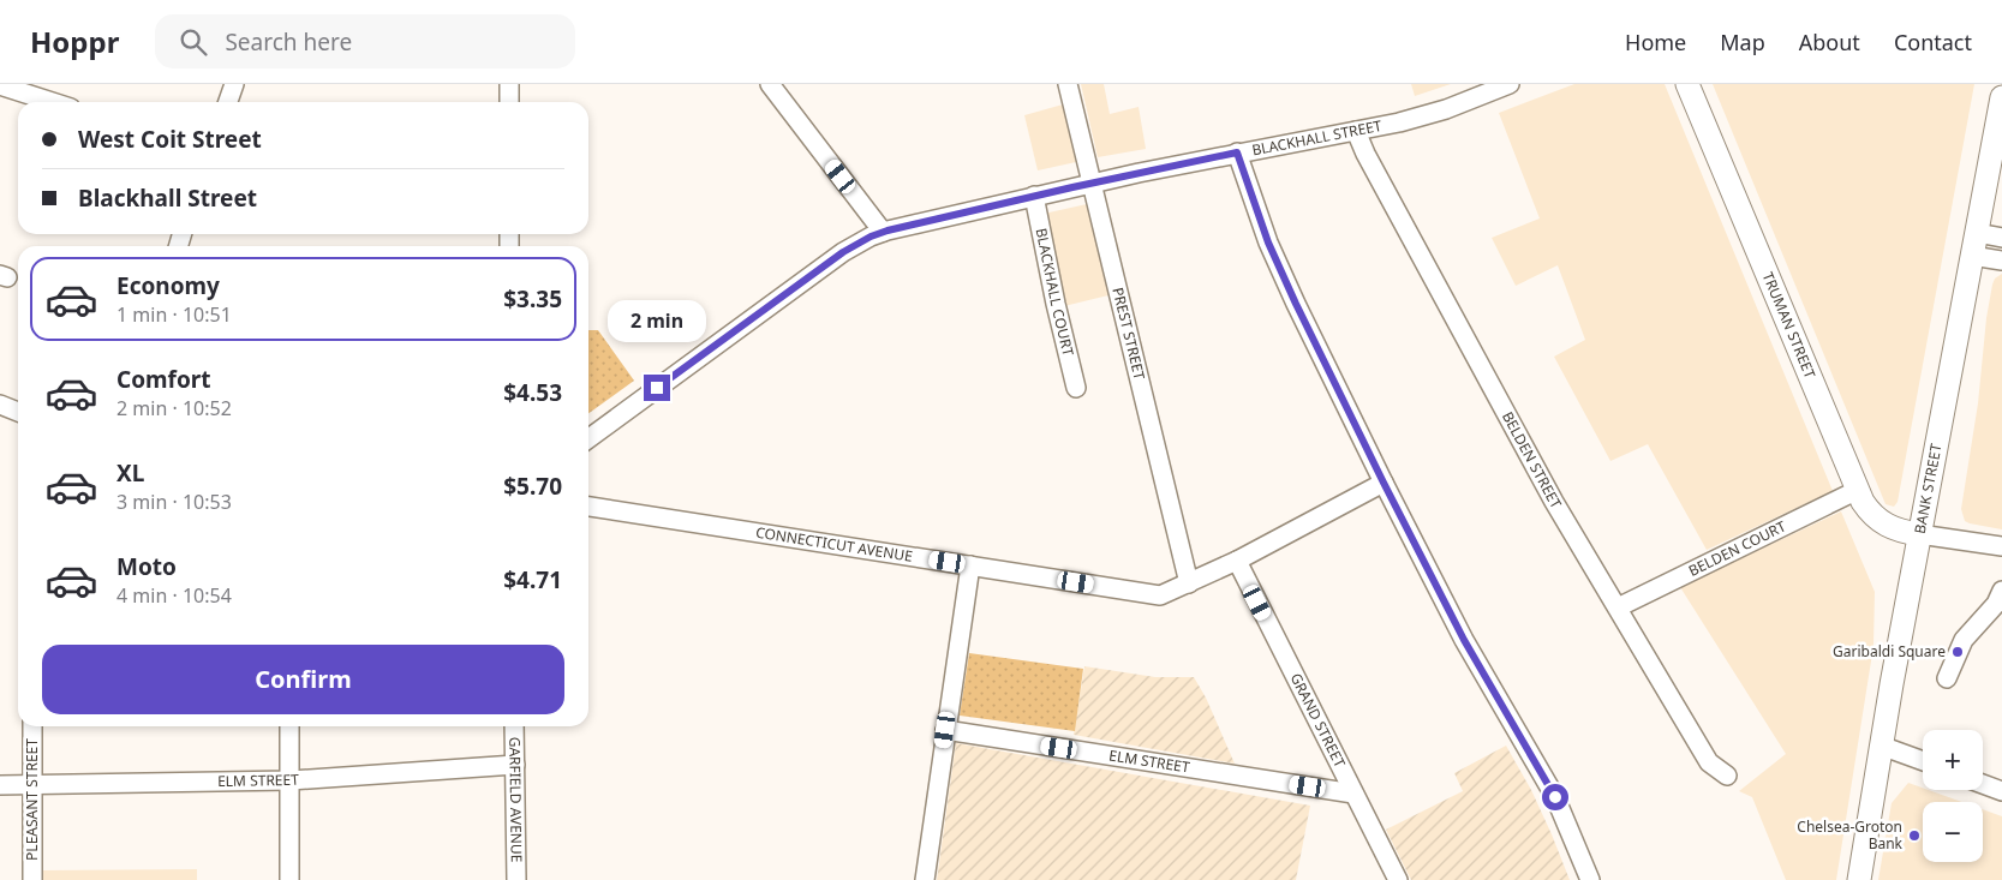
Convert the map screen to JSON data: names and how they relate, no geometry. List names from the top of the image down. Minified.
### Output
{"streets":{"main road":["TRUMAN STREET","BANK STREET"],"street":["BLACKHALL STREET","BLACKHALL COURT","PREST STREET","BELDEN STREET","CONNECTICUT AVENUE","BELDEN COURT","GRAND STREET","ELM STREET","PLEASANT STREET","GARFIELD AVENUE"]},"crossings":[["BLACKHALL STREET","BLACKHALL COURT"],["BLACKHALL STREET","PREST STREET"],["BLACKHALL STREET","BELDEN STREET"],["TRUMAN STREET","BANK STREET"],["TRUMAN STREET","BELDEN COURT"],["PREST STREET","CONNECTICUT AVENUE"],["BELDEN STREET","BELDEN COURT"],["CONNECTICUT AVENUE","GRAND STREET"],["GRAND STREET","ELM STREET"],["ELM STREET","PLEASANT STREET"],["ELM STREET","GARFIELD AVENUE"]],"places":["Garibaldi Square","Chelsea-Groton Bank"],"page":{"header":"Hoppr","search":"Search here","nav":["Home","Map","About","Contact"],"banner":["West Coit Street","Blackhall Street"],"list":[{"name":"Economy","note":"1 min · 10:51","value":"$3.35"},{"name":"Comfort","note":"2 min · 10:52","value":"$4.53"},{"name":"XL","note":"3 min · 10:53","value":"$5.70"},{"name":"Moto","note":"4 min · 10:54","value":"$4.71"}],"bubble":"2 min","buttons":"Confirm","map_buttons":["+","−"]}}
